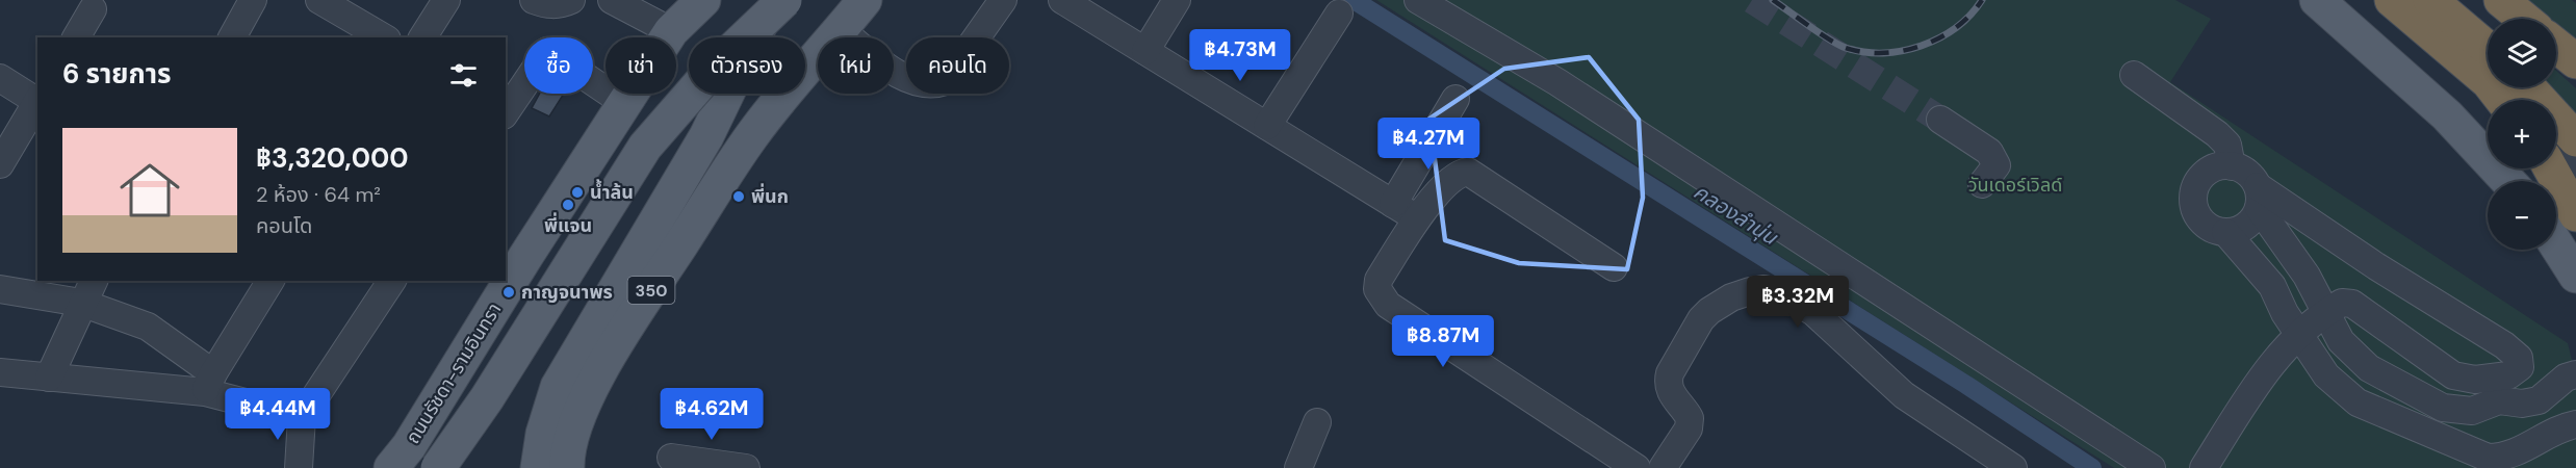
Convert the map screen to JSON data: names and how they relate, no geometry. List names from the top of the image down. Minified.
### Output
{"streets":{"main road":["350","ถนนรัชดา-รามอินทรา"]},"water":["คลองลำนุ่น"],"parks":["วันเดอร์เวิลด์"],"places":["น้ำล้น","พี่นก","พี่แจน","กาญจนาพร"],"page":{"map_buttons":["+","−"],"price":["฿4.73M","฿4.27M","฿3.32M","฿8.87M","฿4.44M","฿4.62M"],"chip":["ซื้อ","เช่า","ตัวกรอง","ใหม่","คอนโด"],"heading":"6 รายการ","list":[{"name":"฿3,320,000","note":"2 ห้อง · 64 m² · คอนโด"}]}}
